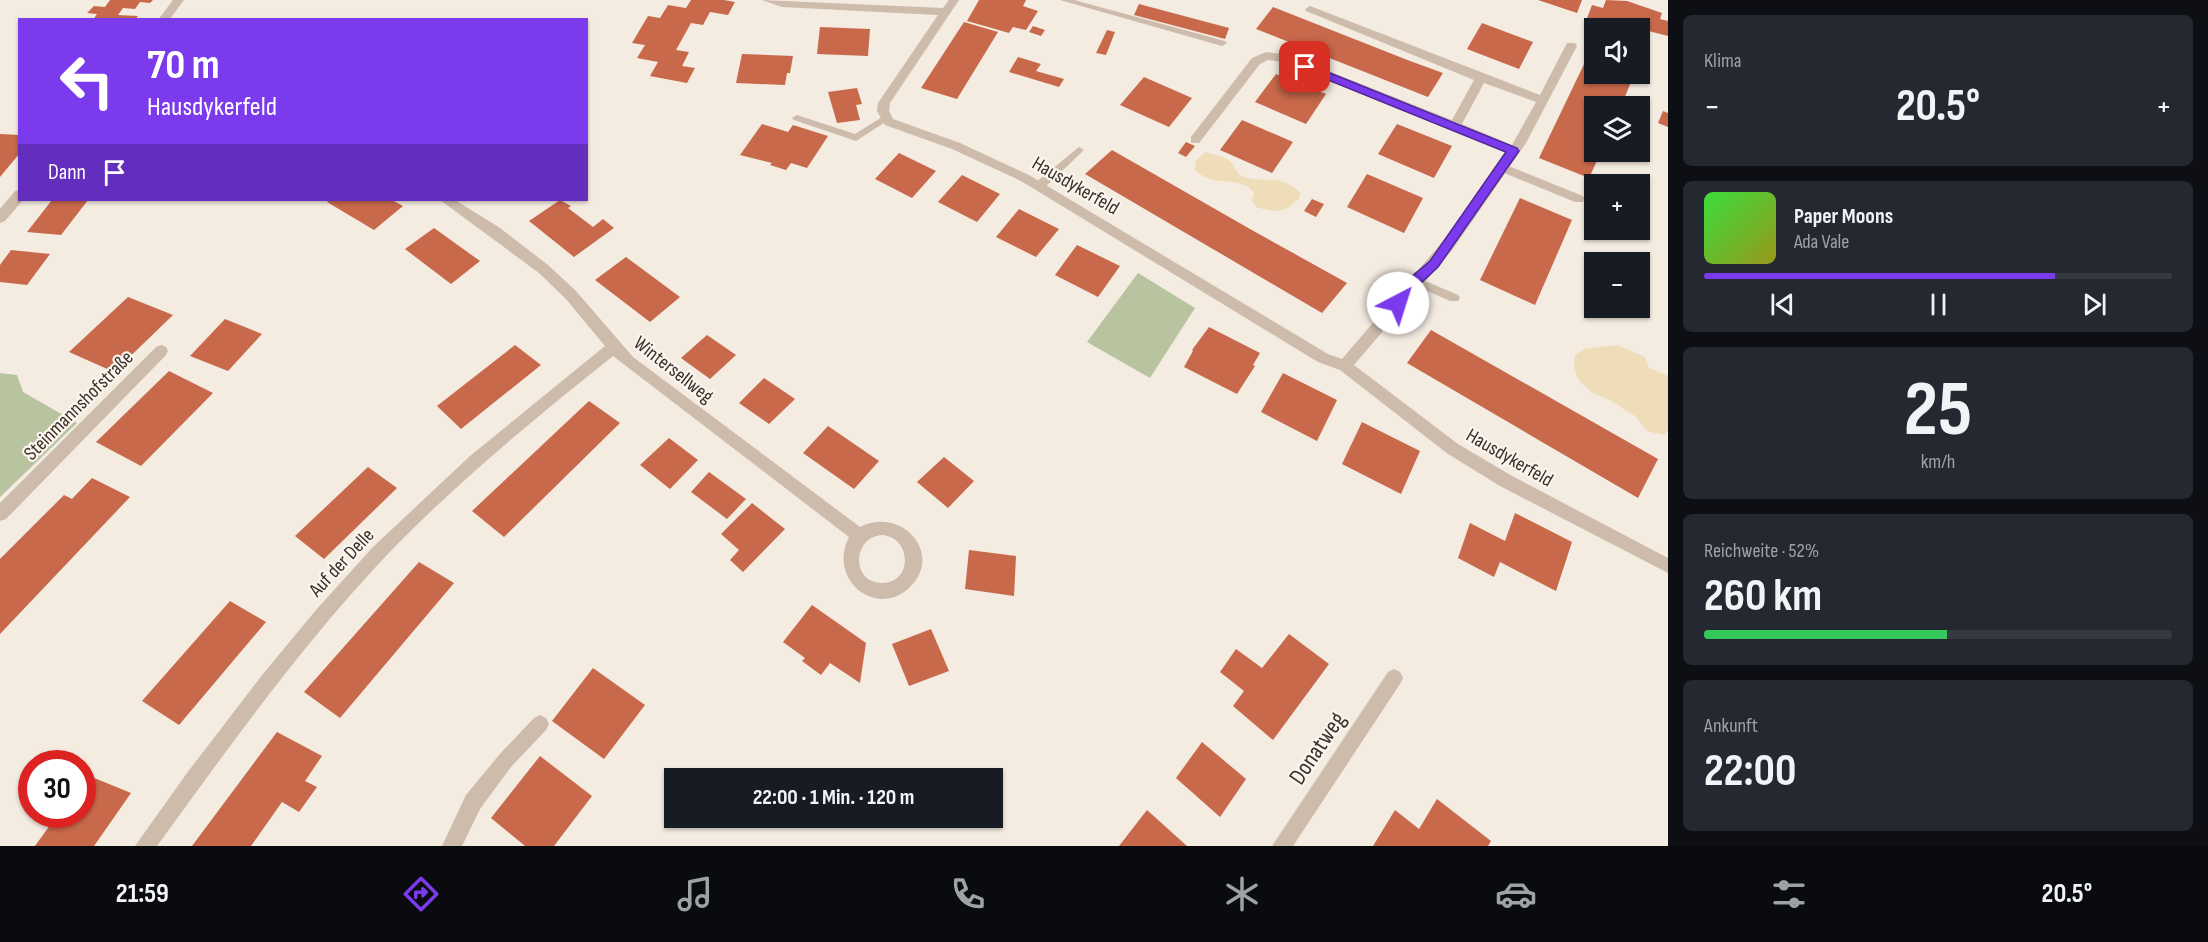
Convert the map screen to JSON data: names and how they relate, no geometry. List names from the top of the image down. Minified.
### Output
{"streets":{"street":["Hausdykerfeld","Wintersellweg","Steinmannshofstraße","Auf der Delle","Donatweg"]},"crossings":[["Wintersellweg","Auf der Delle"]],"page":{"tile":["Klima",["25","km/h"],["Reichweite · 52%","260 km"],["Ankunft","22:00"]],"map_buttons":["+","−"],"turn":["70 m","Hausdykerfeld"],"heat":["−","20.5°","+"],"then":"Dann","song":["Paper Moons","Ada Vale"],"limit":"30","trip":"22:00 · 1 Min. · 120 m","tabs":["21:59","20.5°"]}}
